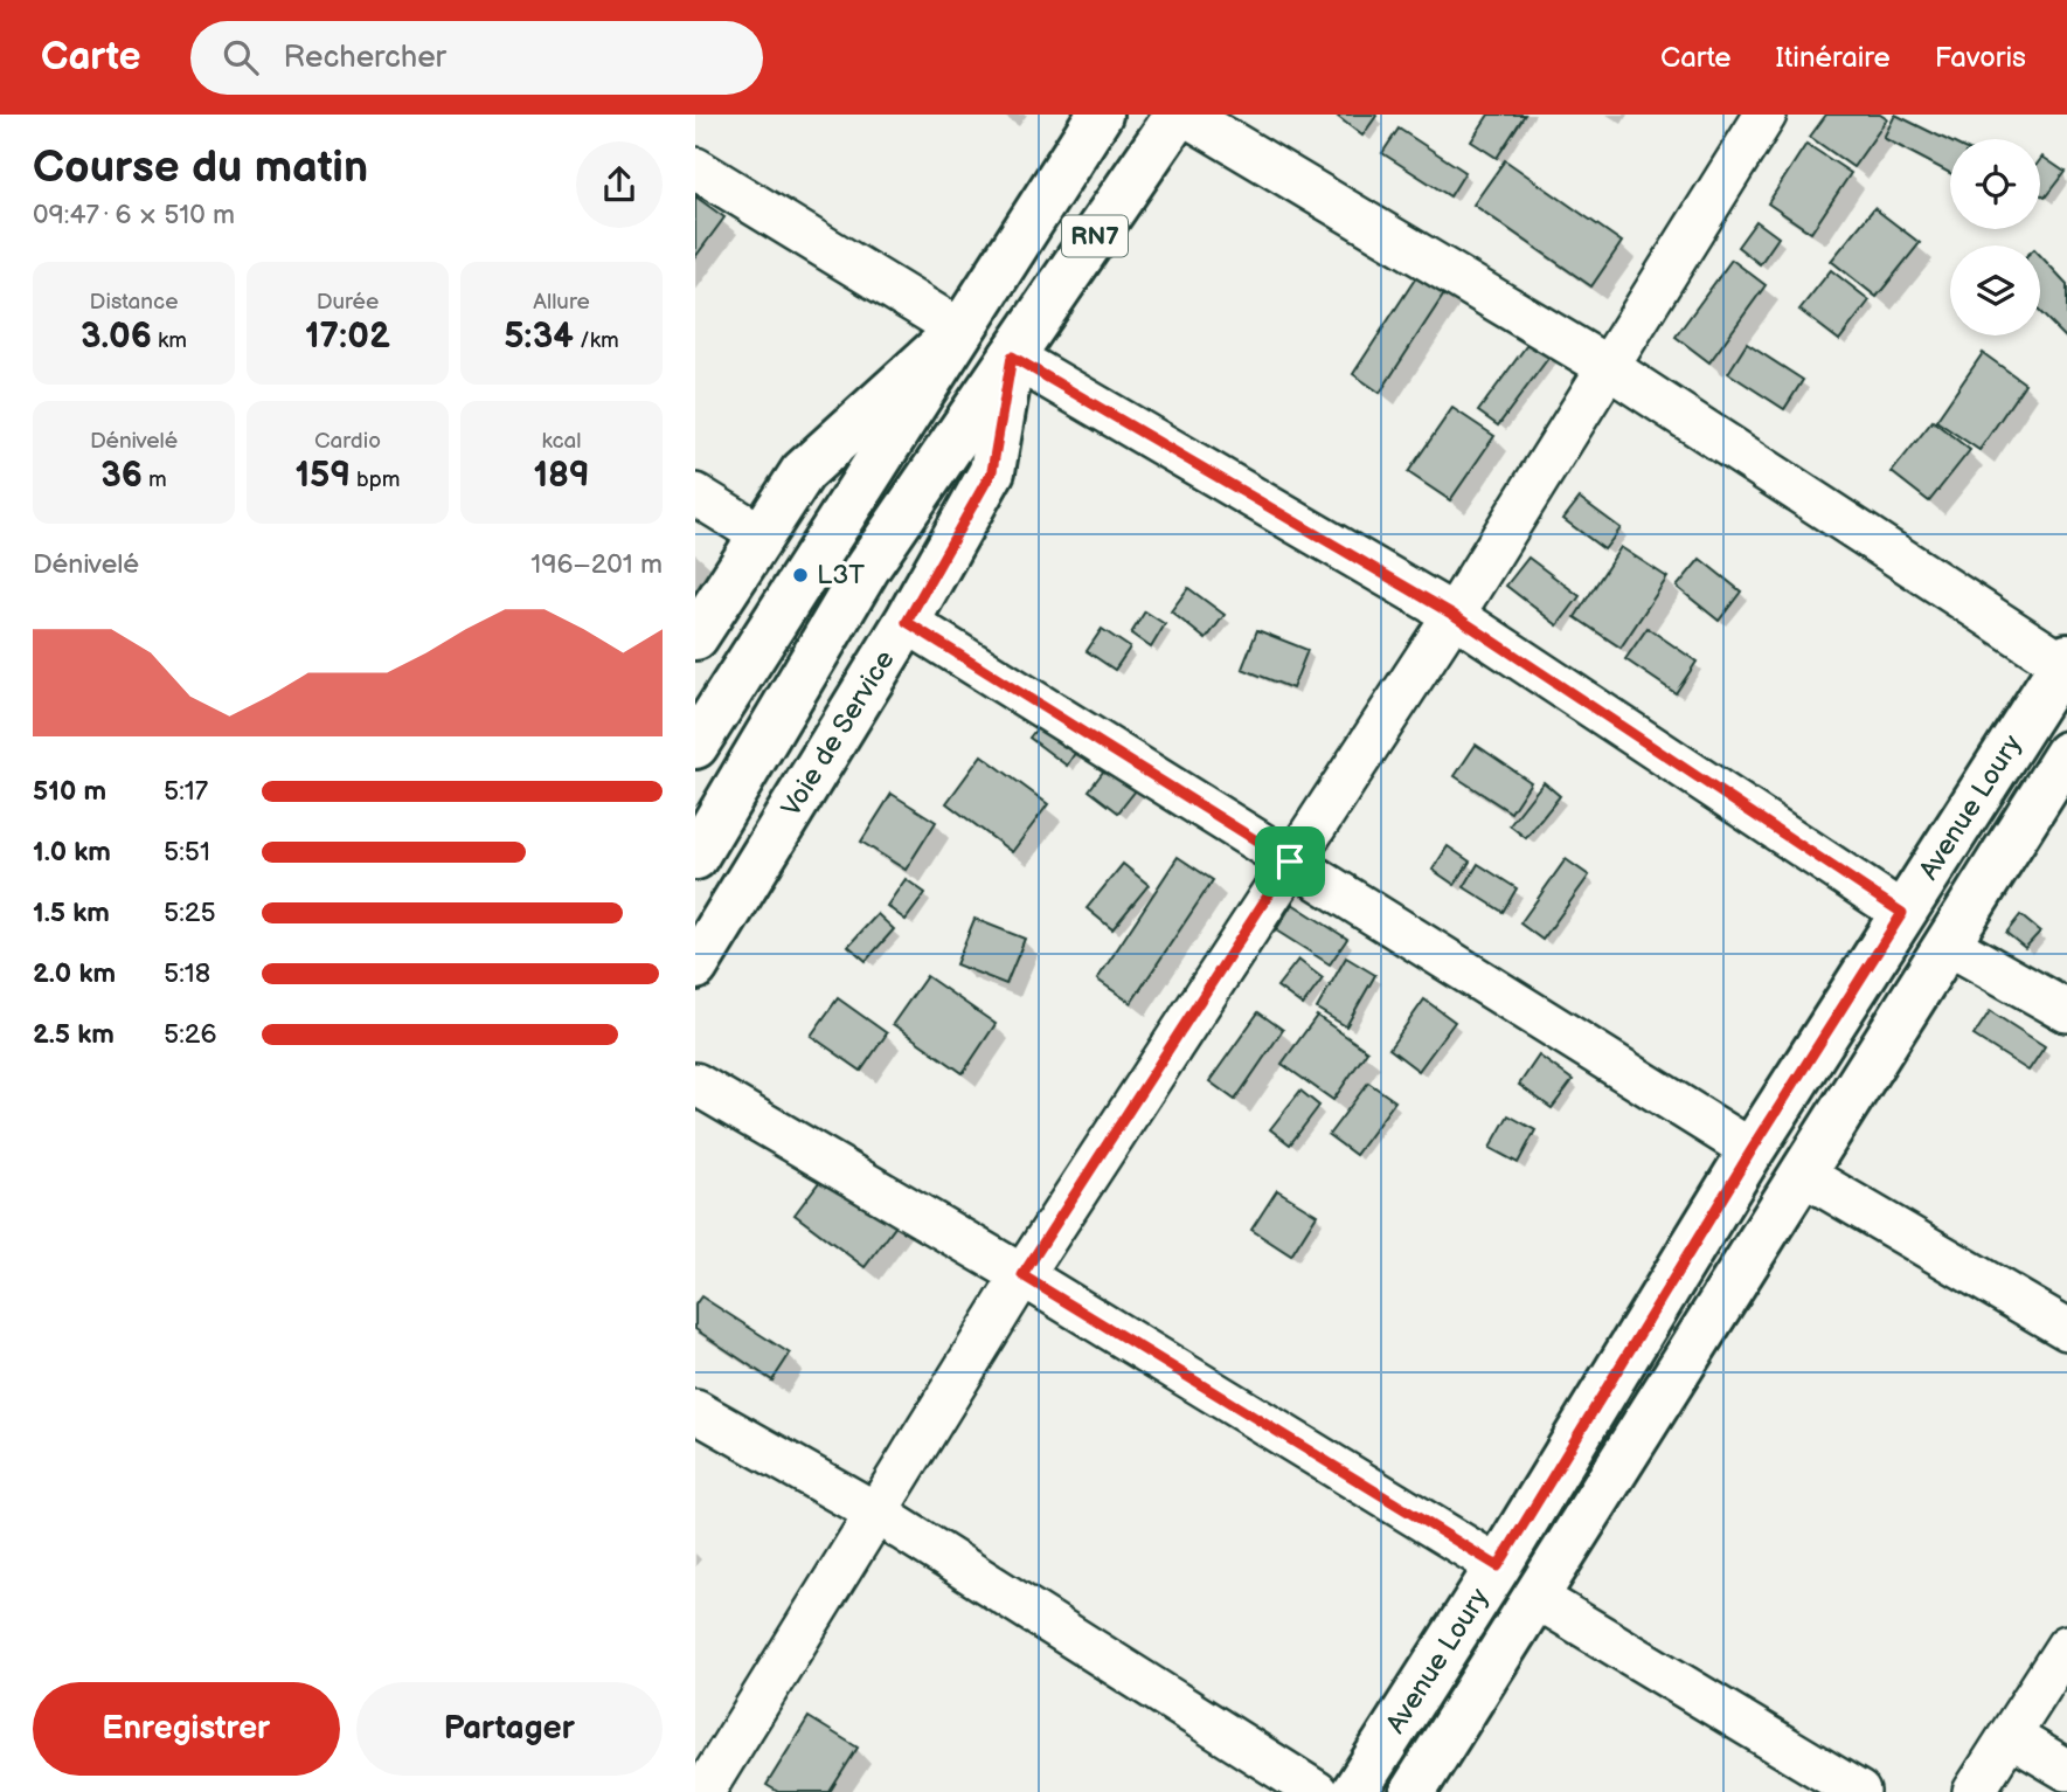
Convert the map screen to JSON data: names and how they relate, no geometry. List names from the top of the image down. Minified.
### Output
{"streets":{"main road":["RN7","Voie de Service","Avenue Loury"]},"crossings":[["RN7","Voie de Service"]],"places":["L3T"],"page":{"header":"Carte","search":"Rechercher","nav":["Carte","Itinéraire","Favoris"],"heading":["Course du matin","09:47 · 6 × 510 m"],"stats":[["Distance","3.06 km"],["Durée","17:02"],["Allure","5:34 /km"],["Dénivelé","36 m"],["Cardio","159 bpm"],["kcal","189"]],"chart":["Dénivelé","196–201 m"],"list":[{"name":"510 m","note":"5:17"},{"name":"1.0 km","note":"5:51"},{"name":"1.5 km","note":"5:25"},{"name":"2.0 km","note":"5:18"},{"name":"2.5 km","note":"5:26"}],"buttons":["Enregistrer","Partager"]}}
